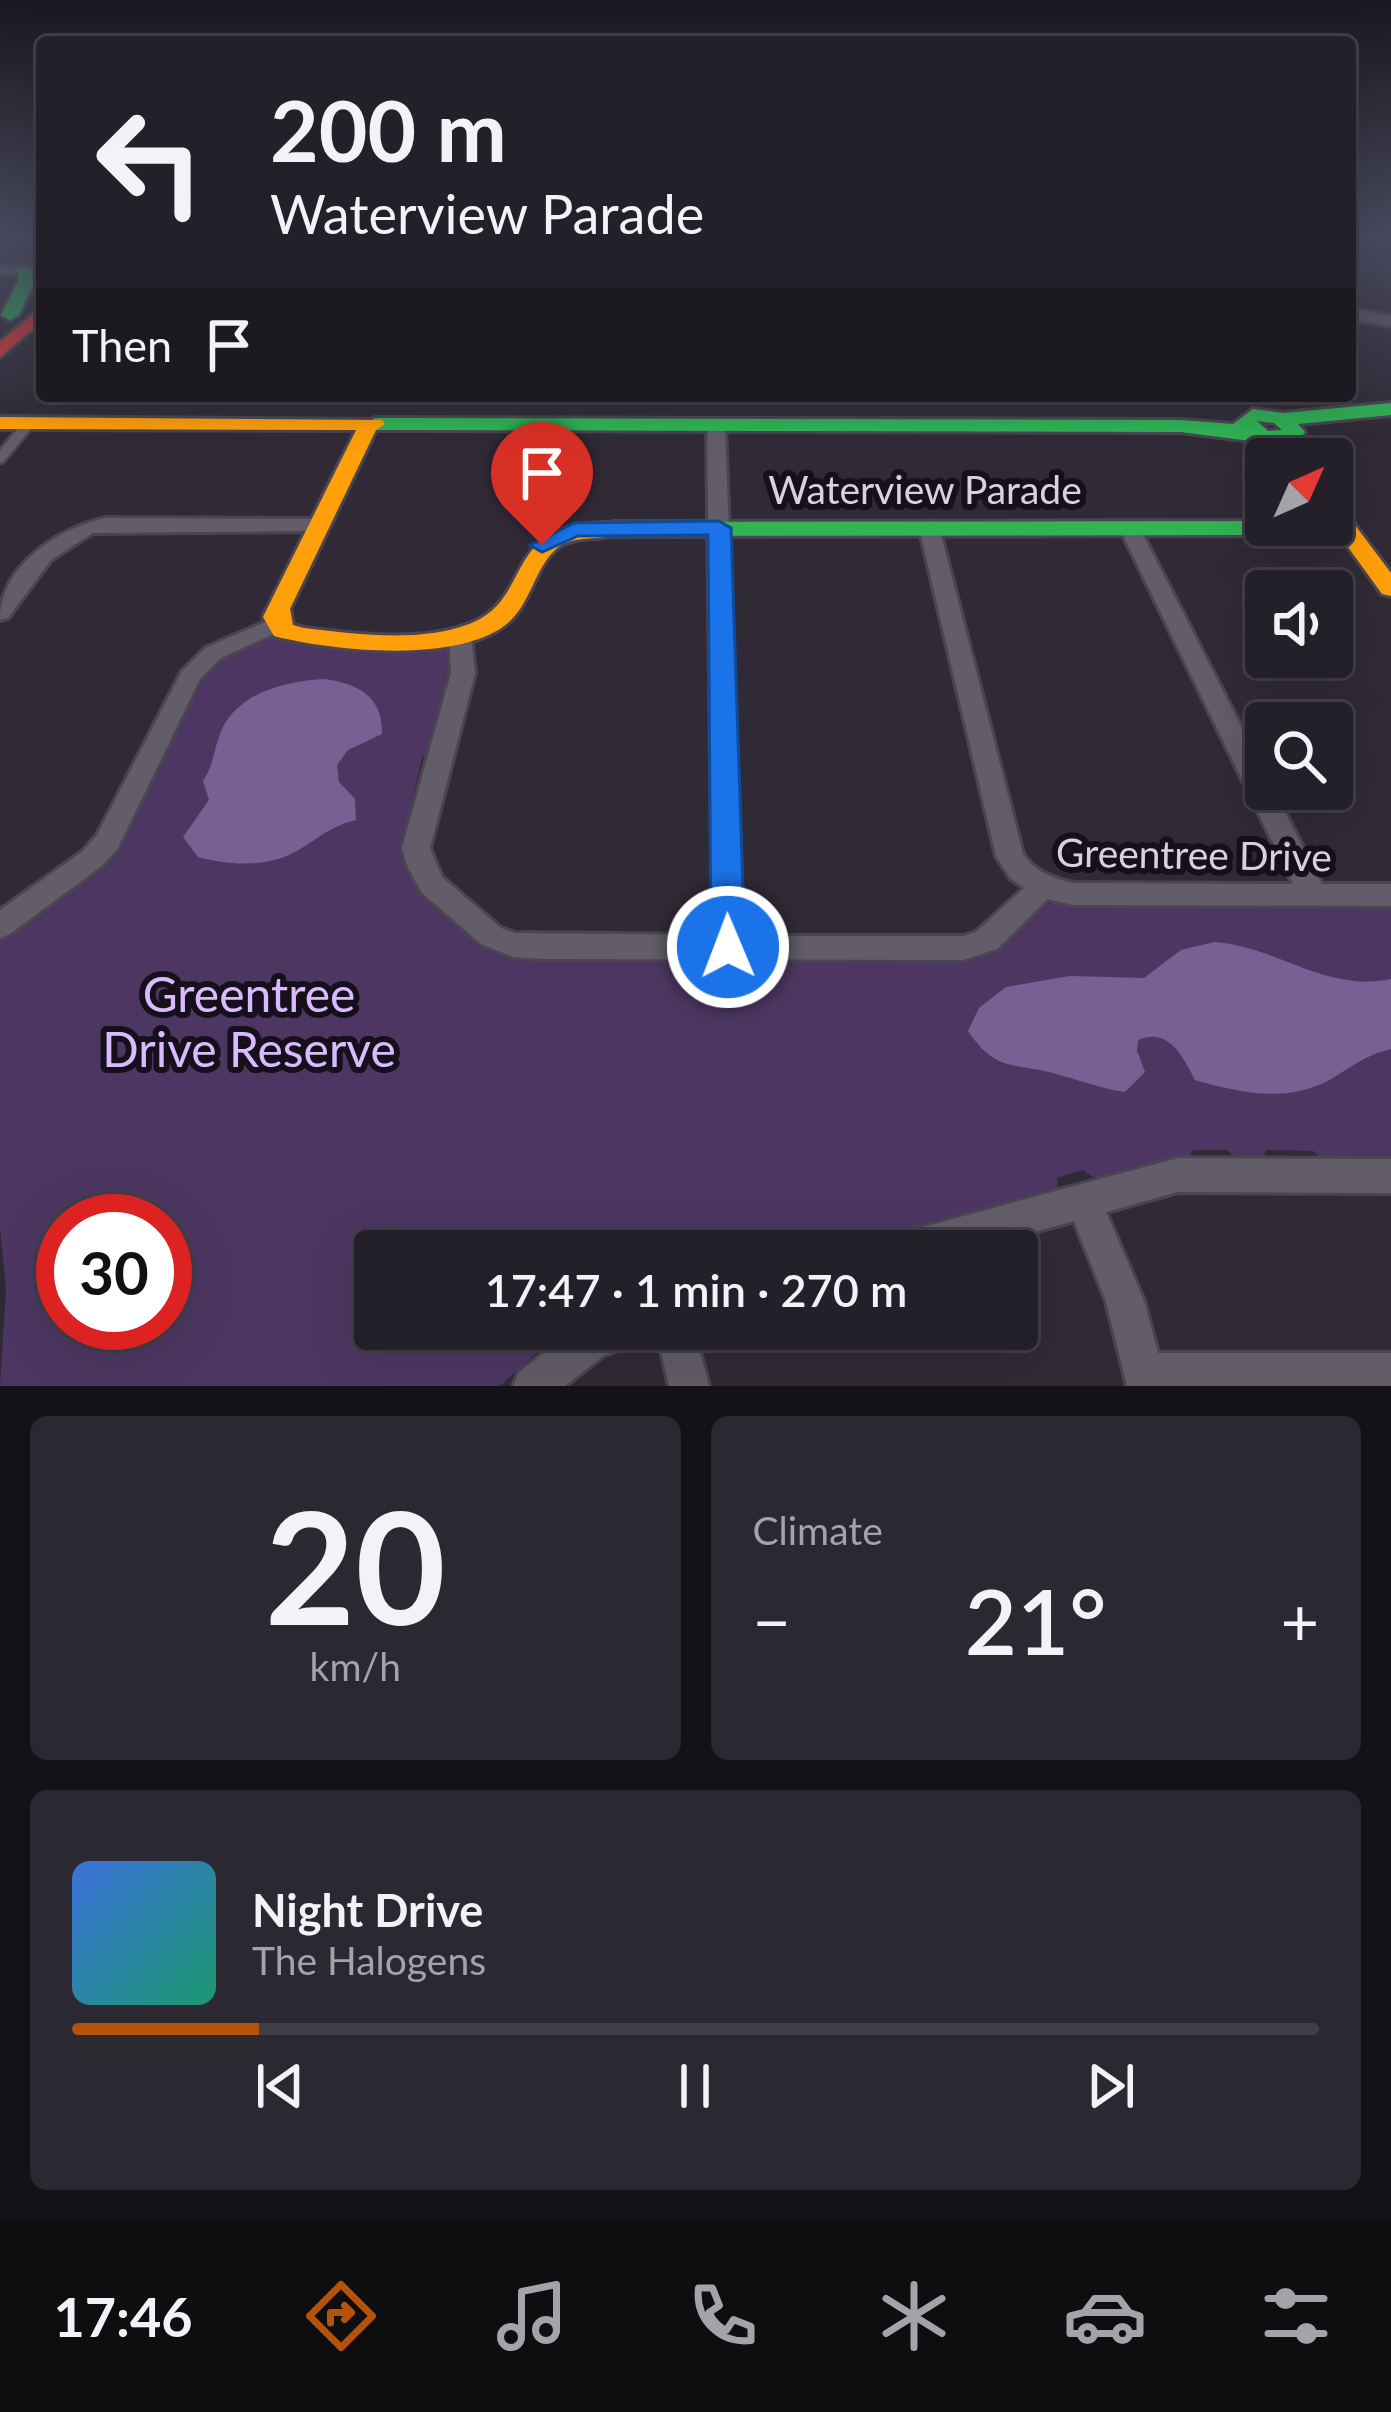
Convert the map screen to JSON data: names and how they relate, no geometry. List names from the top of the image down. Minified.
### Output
{"streets":{"street":["Waterview Parade","Greentree Drive"]},"parks":["Greentree Drive Reserve"],"north":"top right","page":{"turn":["200 m","Waterview Parade"],"then":"Then","limit":"30","trip":"17:47 · 1 min · 270 m","tile":[["20","km/h"],"Climate"],"heat":["−","21°","+"],"song":["Night Drive","The Halogens"],"tabs":"17:46"}}
